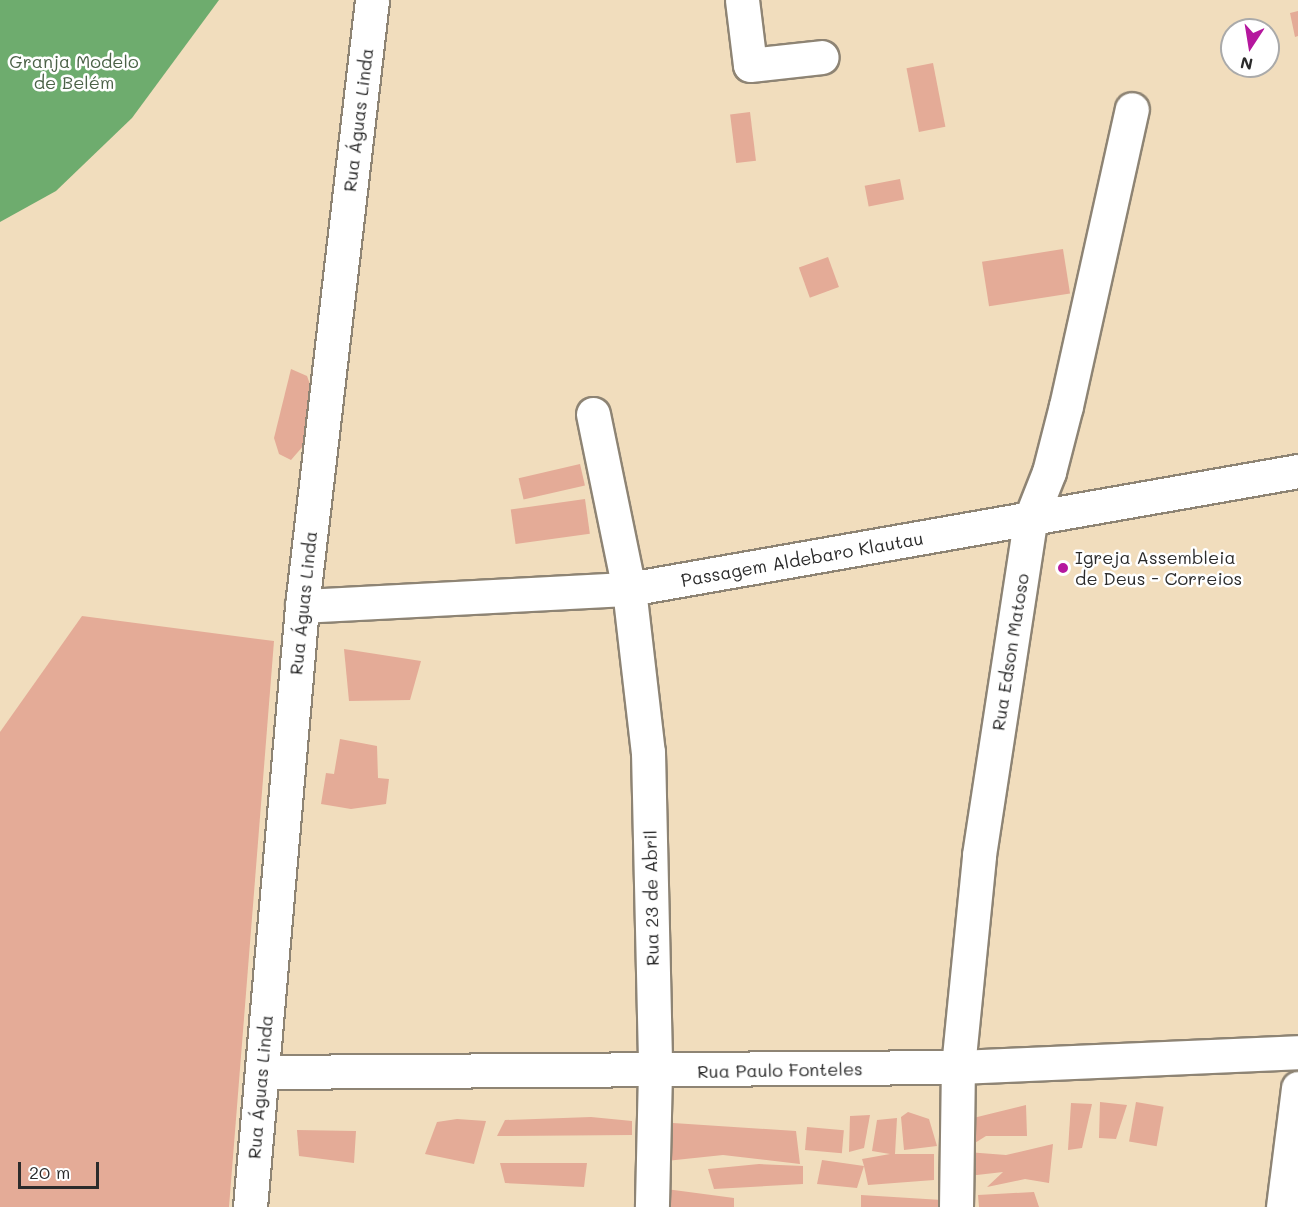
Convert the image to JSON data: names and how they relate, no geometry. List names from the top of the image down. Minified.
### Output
{"streets":{"street":["Rua Águas Linda","Passagem Aldebaro Klautau","Rua Edson Matoso","Rua 23 de Abril","Rua Paulo Fonteles"]},"crossings":[["Rua Águas Linda","Passagem Aldebaro Klautau"],["Rua Águas Linda","Rua Paulo Fonteles"],["Passagem Aldebaro Klautau","Rua Edson Matoso"],["Passagem Aldebaro Klautau","Rua 23 de Abril"],["Rua Edson Matoso","Rua Paulo Fonteles"],["Rua 23 de Abril","Rua Paulo Fonteles"]],"parks":["Granja Modelo de Belém"],"places":["Igreja Assembleia de Deus - Correios"],"scale_bar":"20 m","north":"bottom"}
